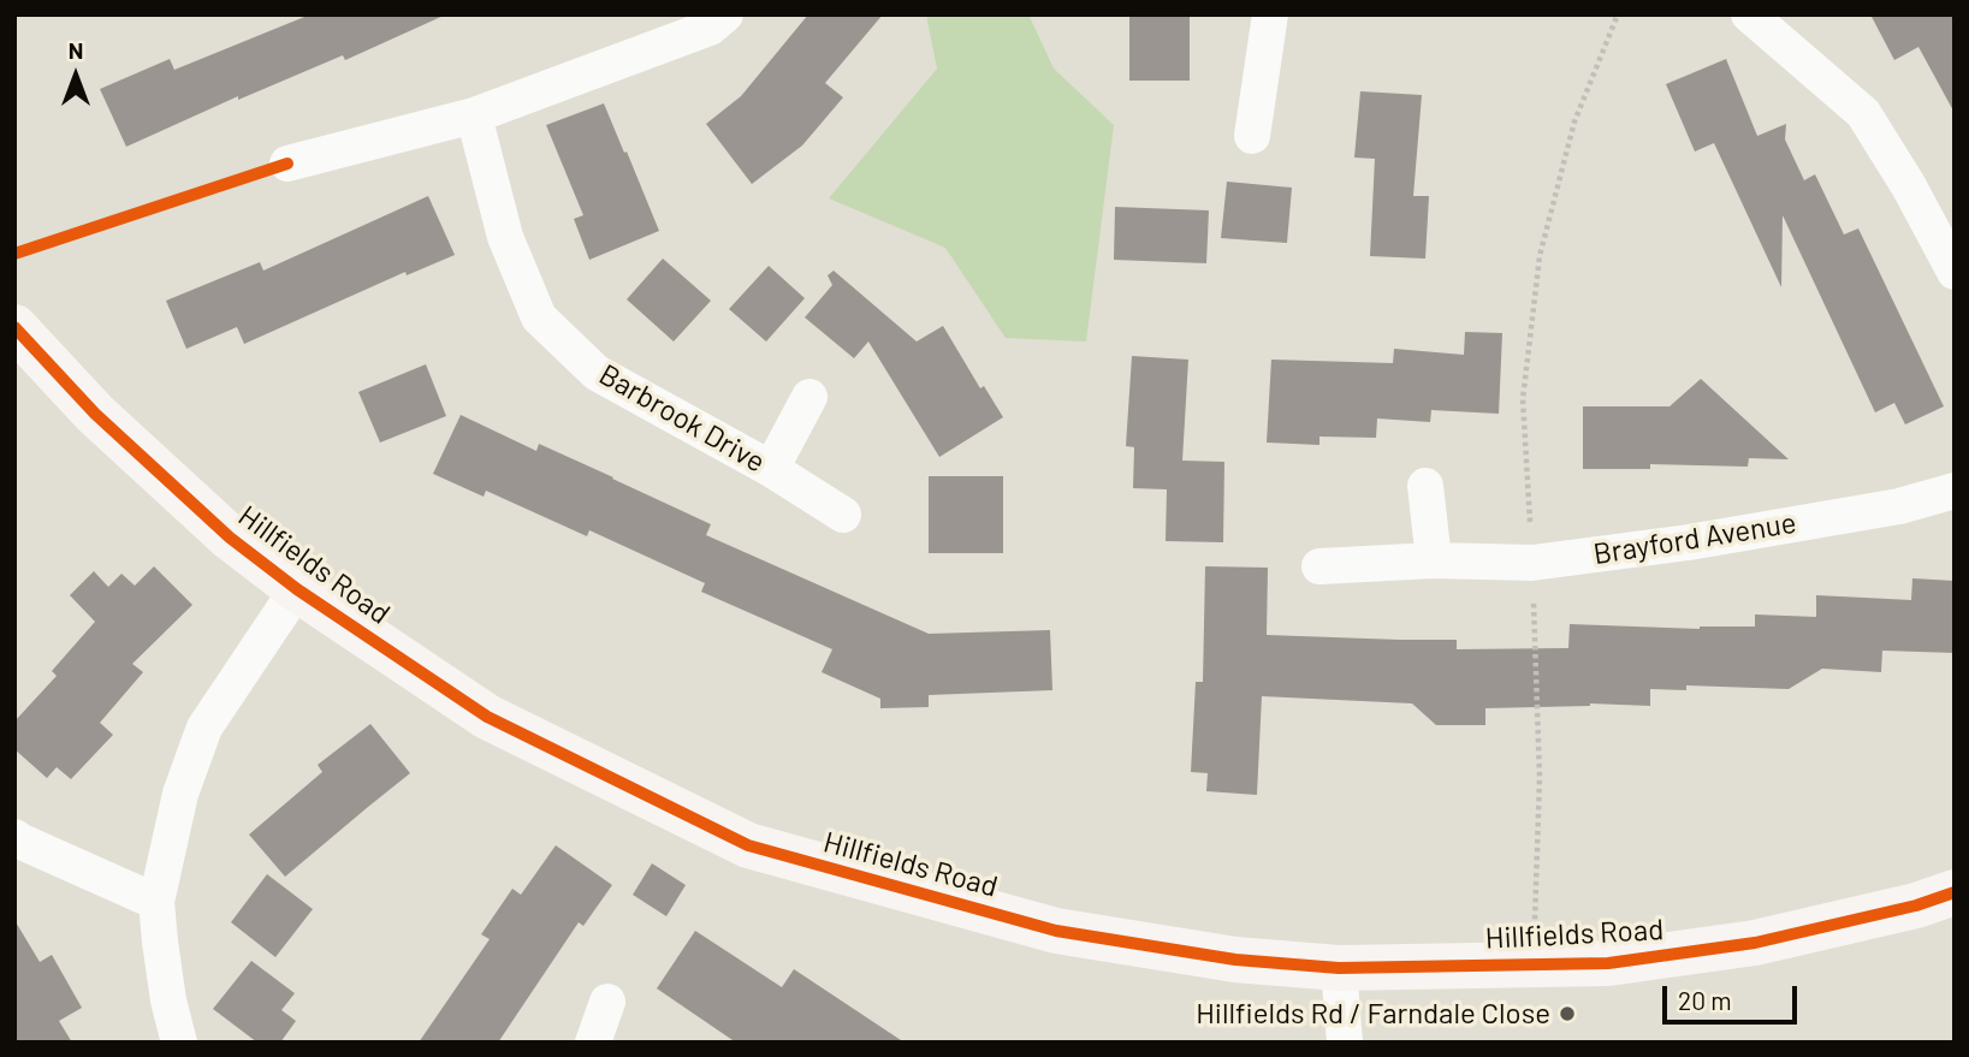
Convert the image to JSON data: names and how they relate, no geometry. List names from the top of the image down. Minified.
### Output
{"streets":{"street":["Barbrook Drive","Brayford Avenue","Hillfields Road"]},"places":["Hillfields Rd / Farndale Close"],"scale_bar":"20 m","north":"top"}
